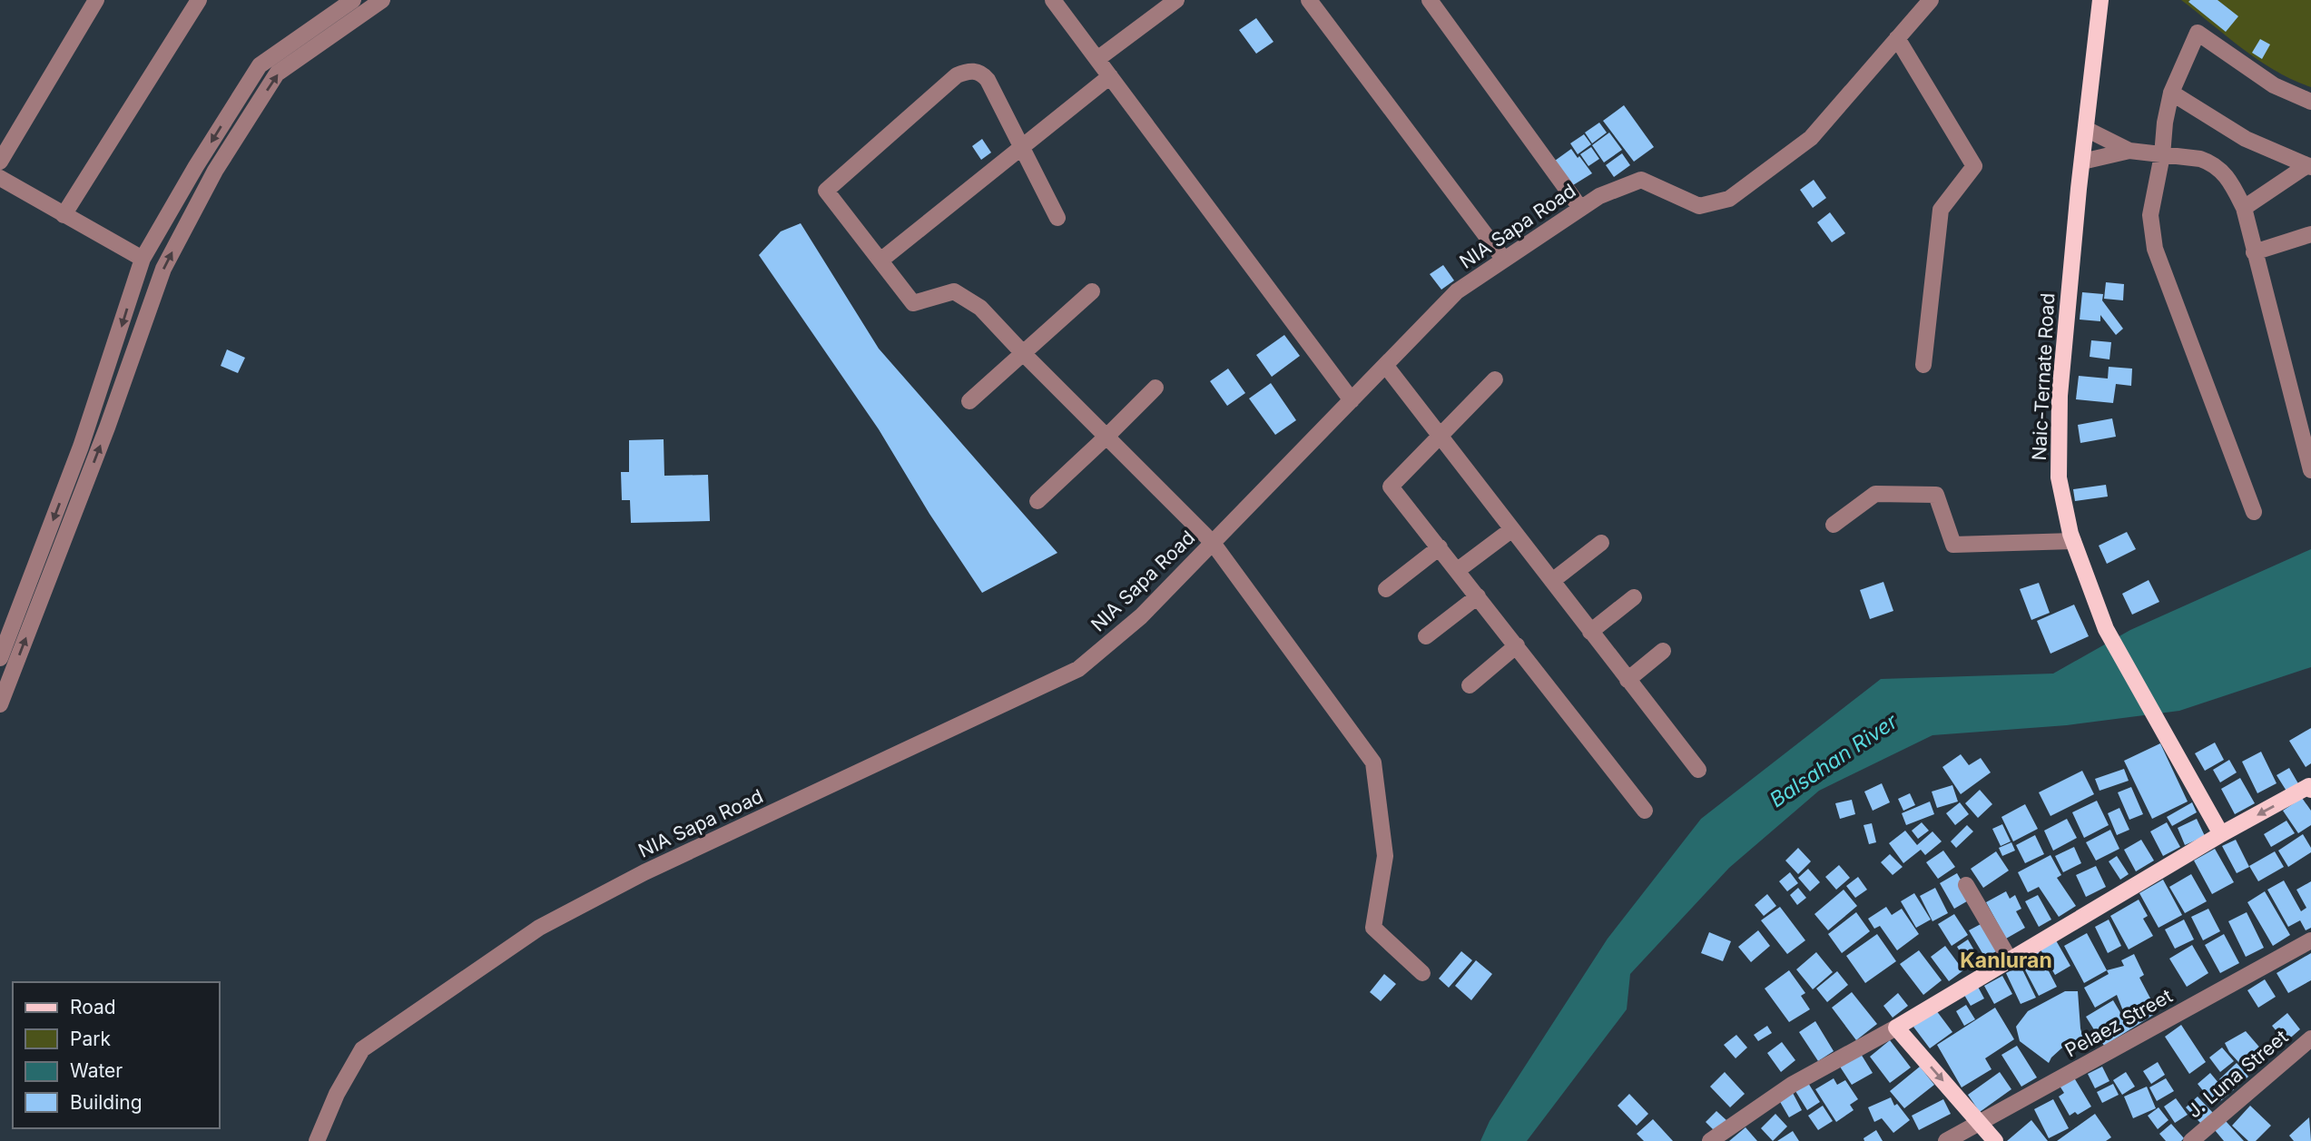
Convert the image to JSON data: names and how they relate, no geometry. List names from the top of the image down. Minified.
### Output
{"streets":{"main road":["Naic-Ternate Road"],"street":["NIA Sapa Road","Pelaez Street","J. Luna Street"]},"districts":["Kanluran"],"water":["Balsahan River"],"legend":["Road","Park","Water","Building"]}
